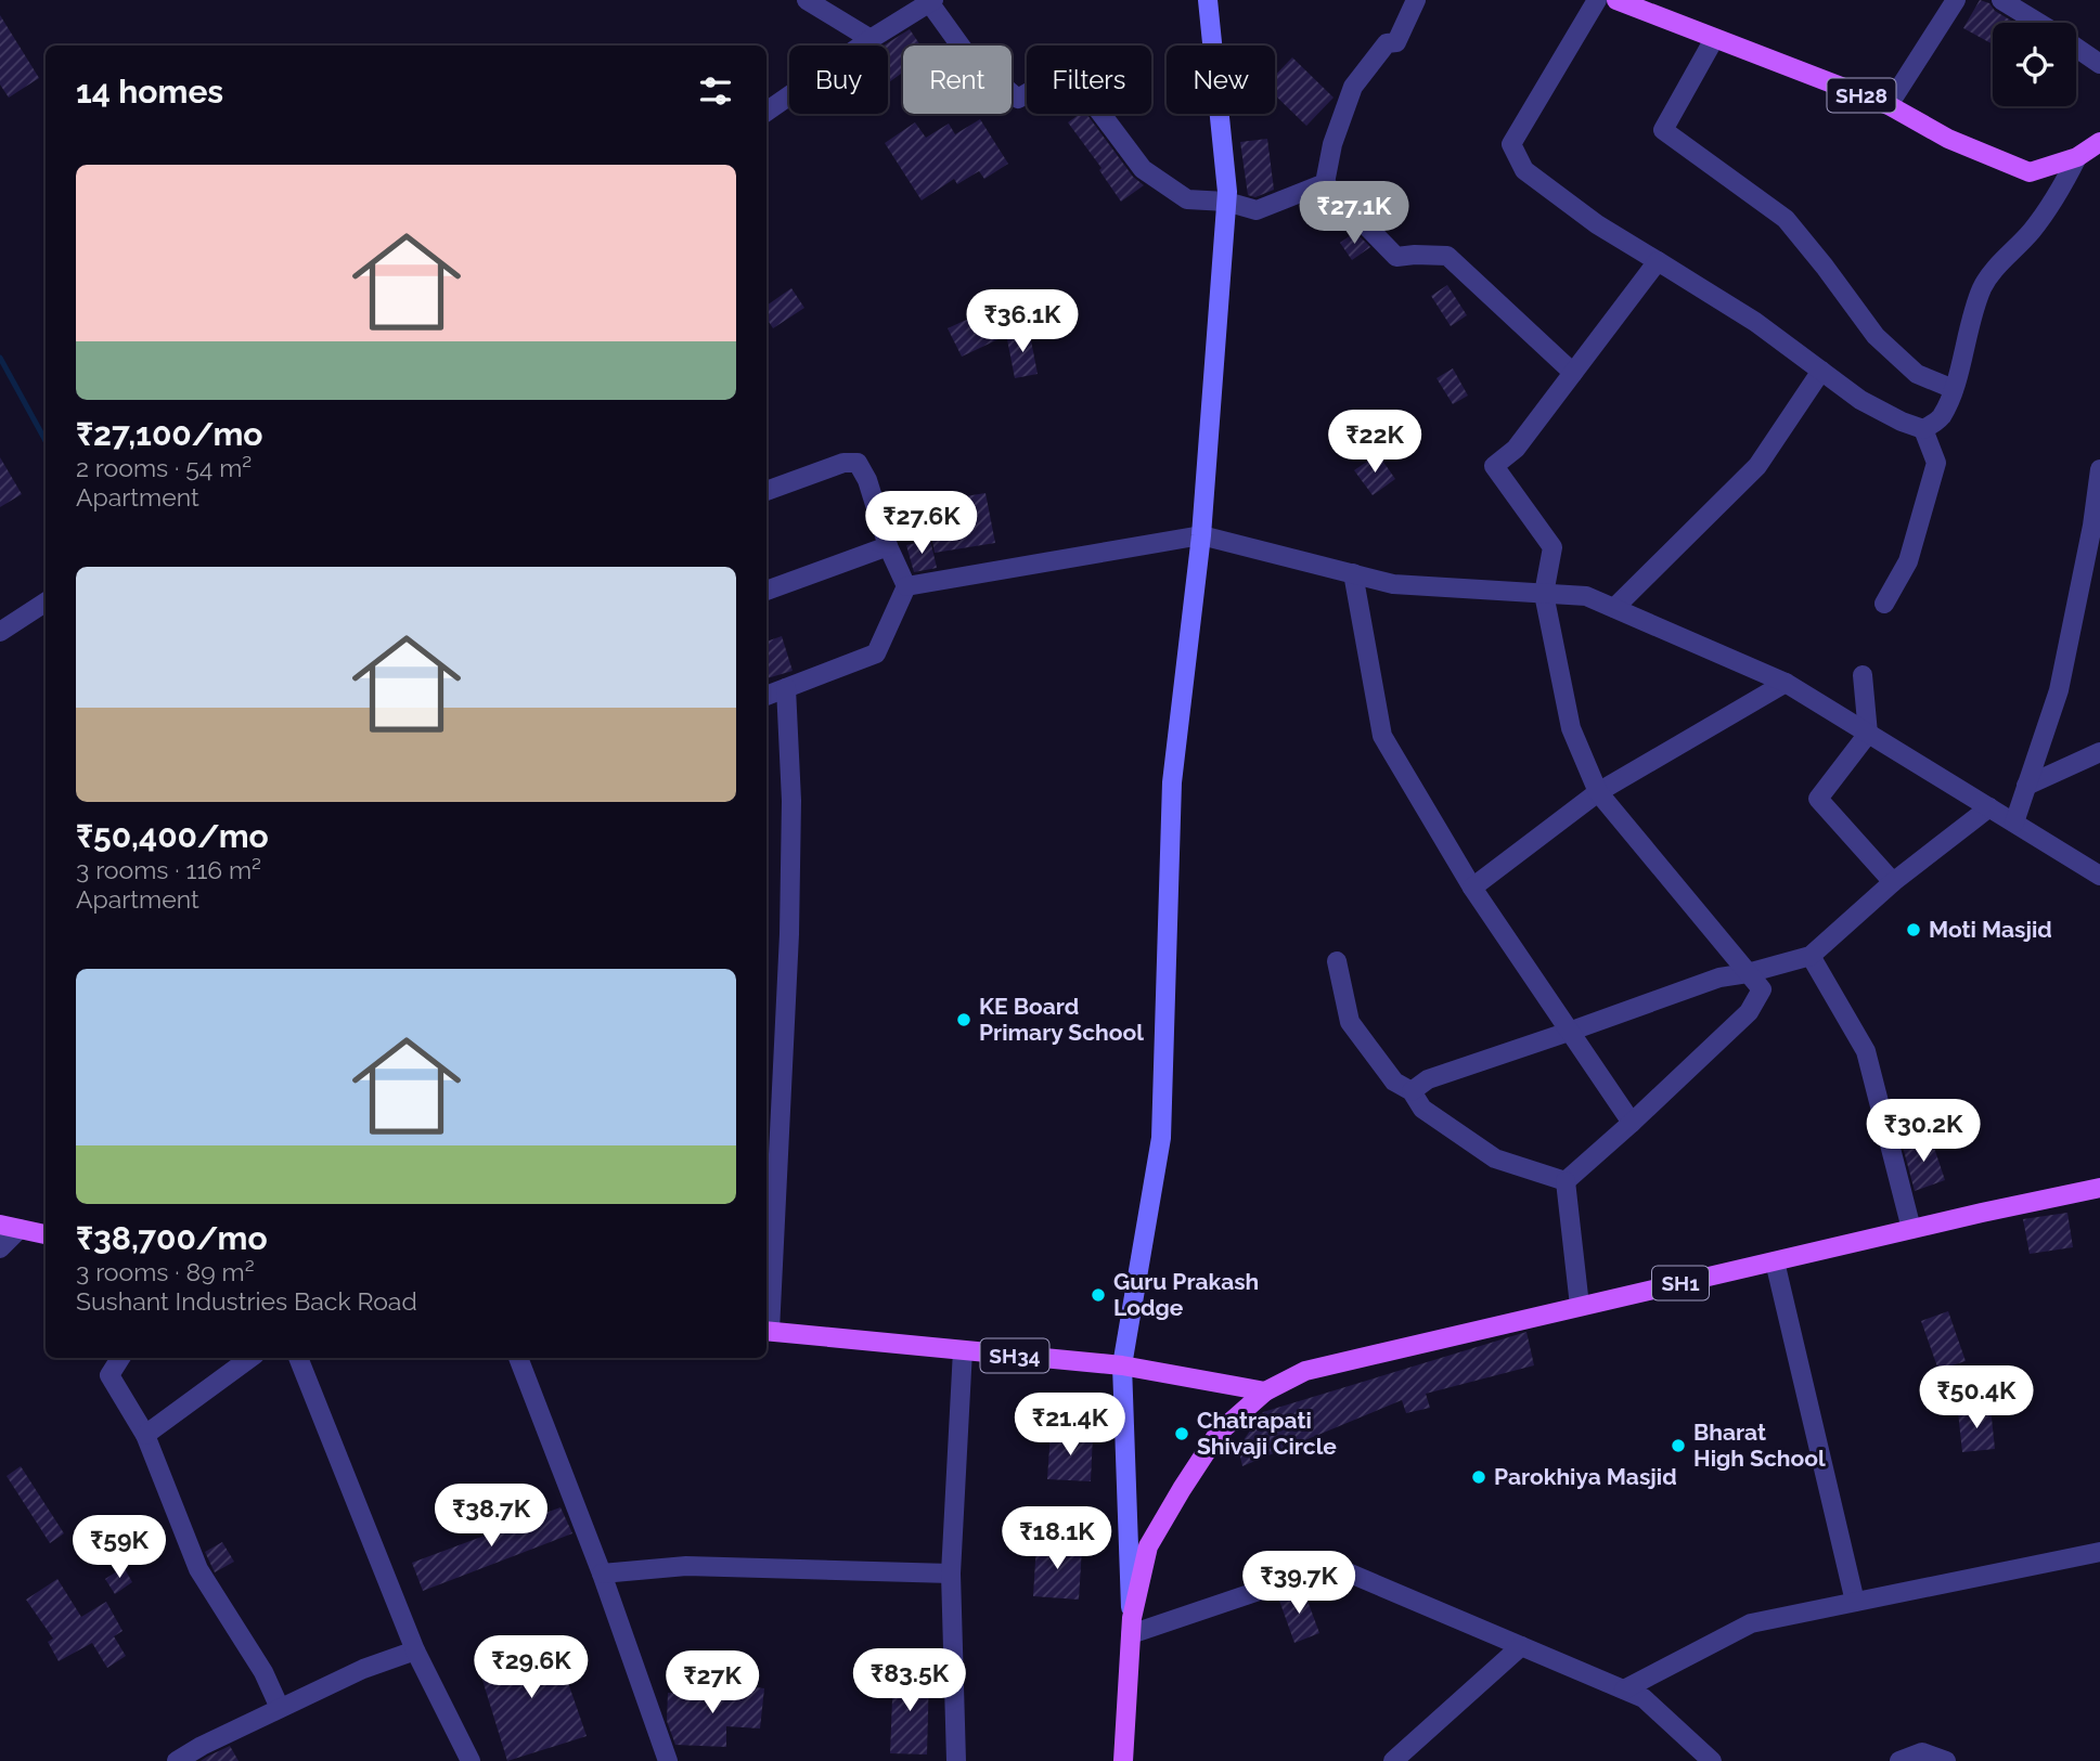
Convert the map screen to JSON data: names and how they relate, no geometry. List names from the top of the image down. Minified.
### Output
{"streets":{"main road":["SH28","SH1","SH34"]},"crossings":[["SH1","SH34"]],"places":["Moti Masjid","KE Board Primary School","Guru Prakash Lodge","Chatrapati Shivaji Circle","Bharat High School","Parokhiya Masjid"],"page":{"chip":["Buy","Rent","Filters","New"],"heading":"14 homes","list":[{"name":"₹27,100/mo","note":"2 rooms · 54 m² · Apartment"},{"name":"₹50,400/mo","note":"3 rooms · 116 m² · Apartment"},{"name":"₹38,700/mo","note":"3 rooms · 89 m² · Sushant Industries Back Road"}],"price":["₹27.1K","₹36.1K","₹22K","₹27.6K","₹30.2K","₹50.4K","₹21.4K","₹38.7K","₹18.1K","₹59K","₹39.7K","₹29.6K","₹83.5K","₹27K"]}}
